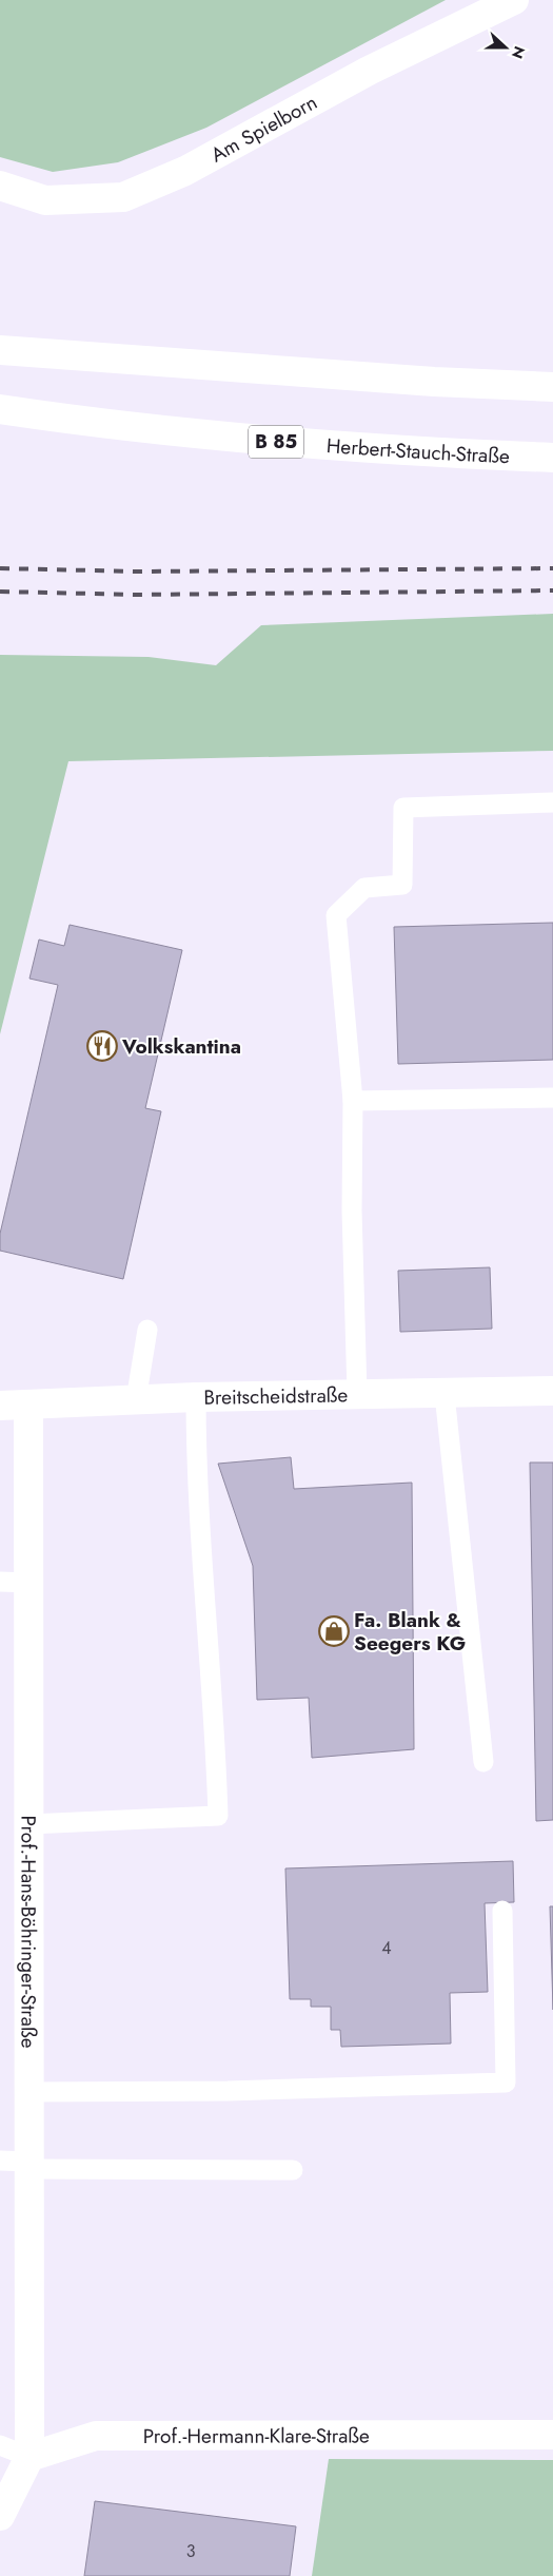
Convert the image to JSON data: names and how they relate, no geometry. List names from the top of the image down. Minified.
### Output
{"streets":{"street":["Am Spielborn","B 85","Herbert-Stauch-Straße","Breitscheidstraße","Prof.-Hans-Böhringer-Straße","Prof.-Hermann-Klare-Straße"]},"crossings":[["Breitscheidstraße","Prof.-Hans-Böhringer-Straße"],["Prof.-Hans-Böhringer-Straße","Prof.-Hermann-Klare-Straße"]],"places":{"restaurant":["Volkskantina"],"shop":["Fa. Blank & Seegers KG"]},"house_numbers":["4","3"],"north":"right"}
